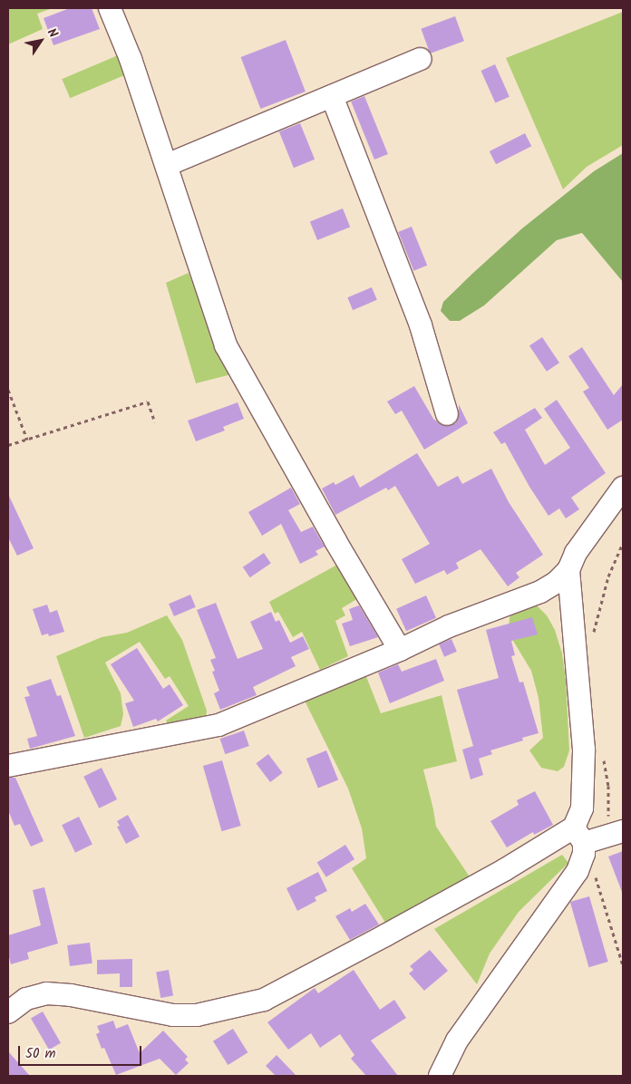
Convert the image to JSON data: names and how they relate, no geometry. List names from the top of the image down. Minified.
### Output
{"scale_bar":"50 m","north":"top right"}
